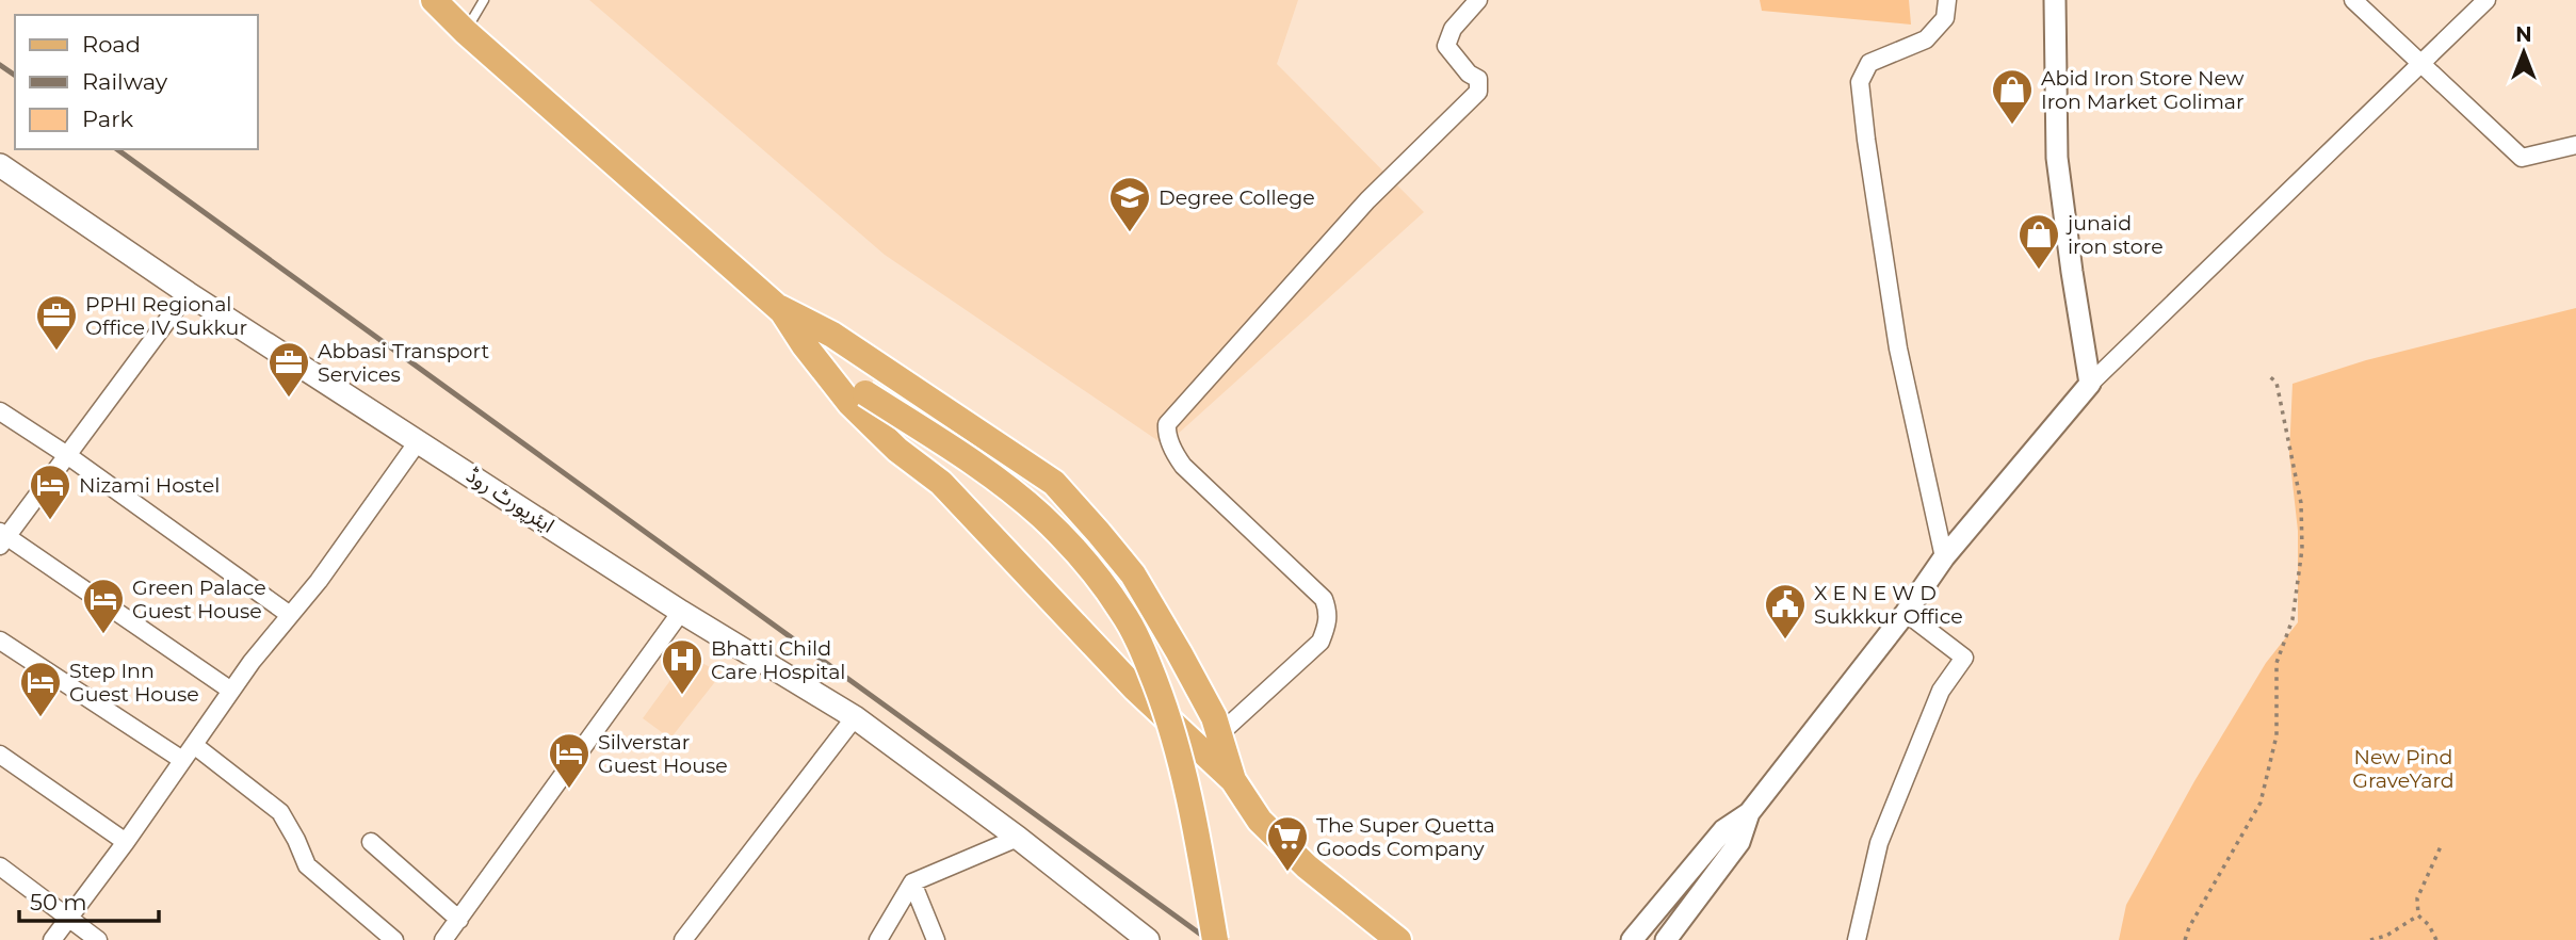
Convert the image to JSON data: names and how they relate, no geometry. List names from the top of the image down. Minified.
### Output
{"streets":{"main road":["ایئرپورٹ روڈ"]},"parks":["New Pind GraveYard"],"places":{"shop":["Abid Iron Store New Iron Market Golimar","junaid iron store"],"school or university":["Degree College"],"office":["PPHI Regional Office IV Sukkur","Abbasi Transport Services"],"hotel":["Nizami Hostel","Green Palace Guest House","Step Inn Guest House","Silverstar Guest House"],"public building":["X E N E W D Sukkkur Office"],"hospital":["Bhatti Child Care Hospital"],"supermarket":["The Super Quetta Goods Company"]},"legend":["Road","Railway","Park"],"scale_bar":"50 m","north":"top"}
